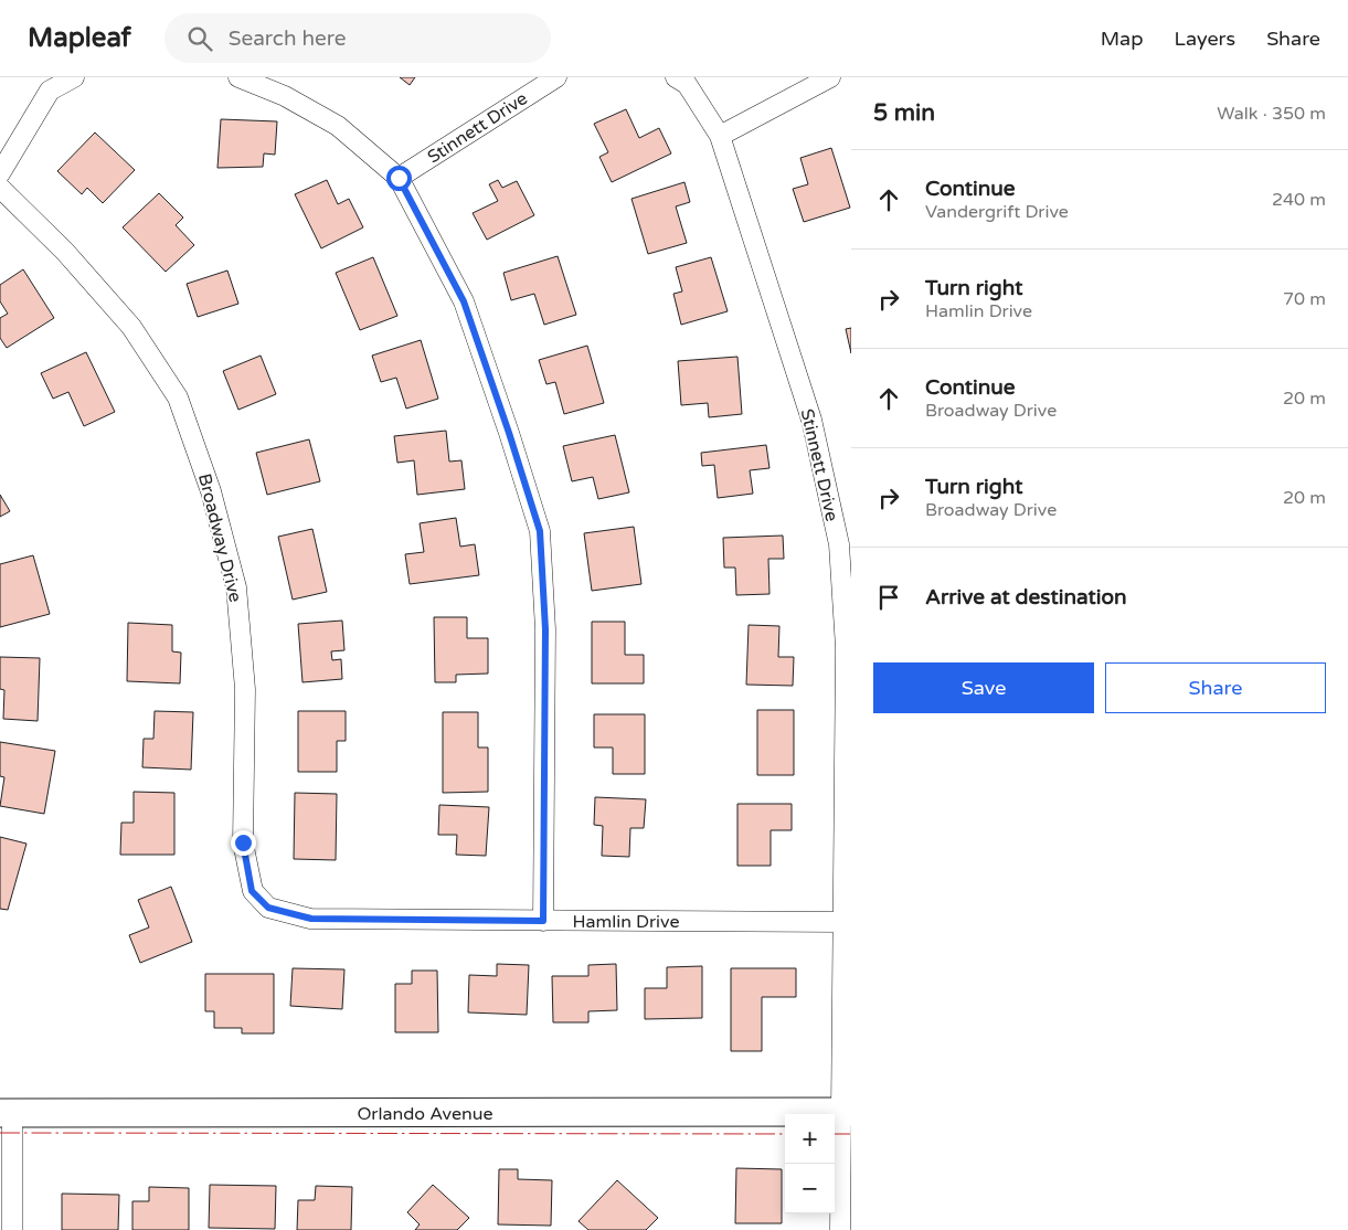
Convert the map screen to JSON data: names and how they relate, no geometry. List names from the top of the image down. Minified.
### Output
{"streets":{"street":["Stinnett Drive","Broadway Drive","Hamlin Drive","Orlando Avenue"]},"crossings":[["Stinnett Drive","Hamlin Drive"],["Stinnett Drive","Orlando Avenue"],["Broadway Drive","Hamlin Drive"]],"page":{"header":"Mapleaf","search":"Search here","nav":["Map","Layers","Share"],"heading":["5 min","Walk · 350 m"],"list":[["Continue","Vandergrift Drive","240 m"],["Turn right","Hamlin Drive","70 m"],["Continue","Broadway Drive","20 m"],["Turn right","Broadway Drive","20 m"],"Arrive at destination"],"buttons":["Save","Share"],"map_buttons":["+","−"]}}
